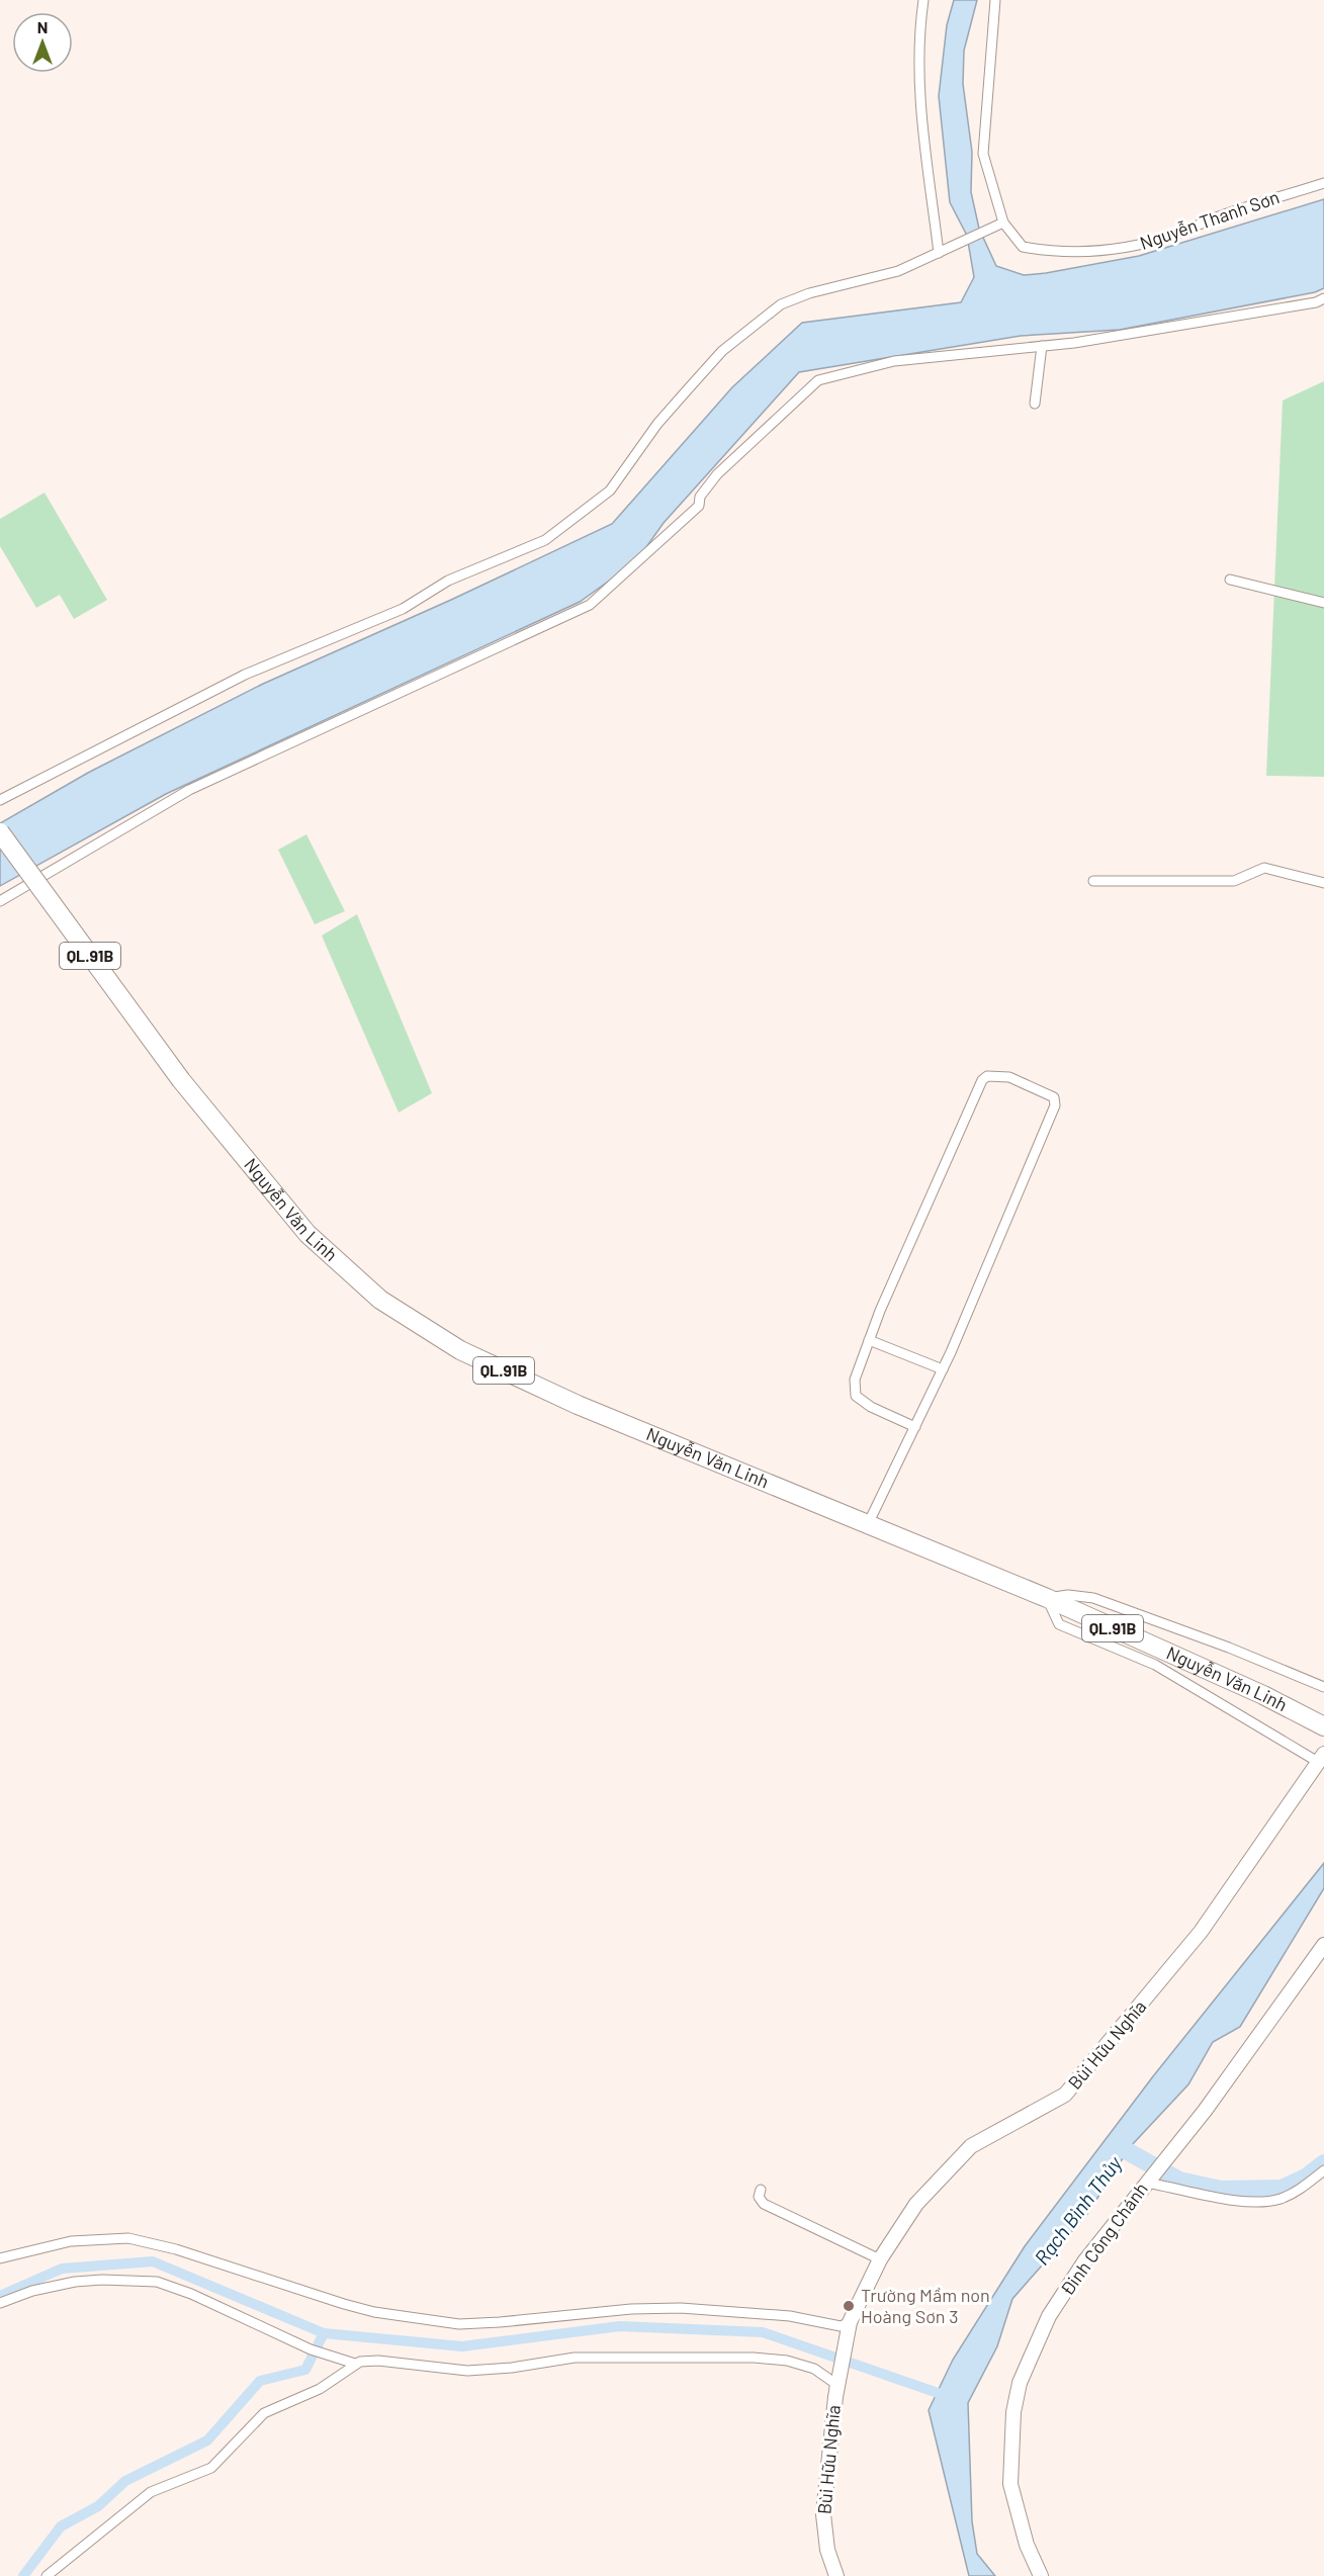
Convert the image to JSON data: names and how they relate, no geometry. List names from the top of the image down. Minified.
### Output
{"streets":{"highway":["QL.91B","Nguyễn Văn Linh"],"main road":["Bùi Hữu Nghĩa","Đinh Công Chánh"],"street":["Nguyễn Thanh Sơn"]},"water":["Rạch Bình Thủy"],"places":["Trường Mầm non Hoàng Sơn 3"],"north":"top"}
